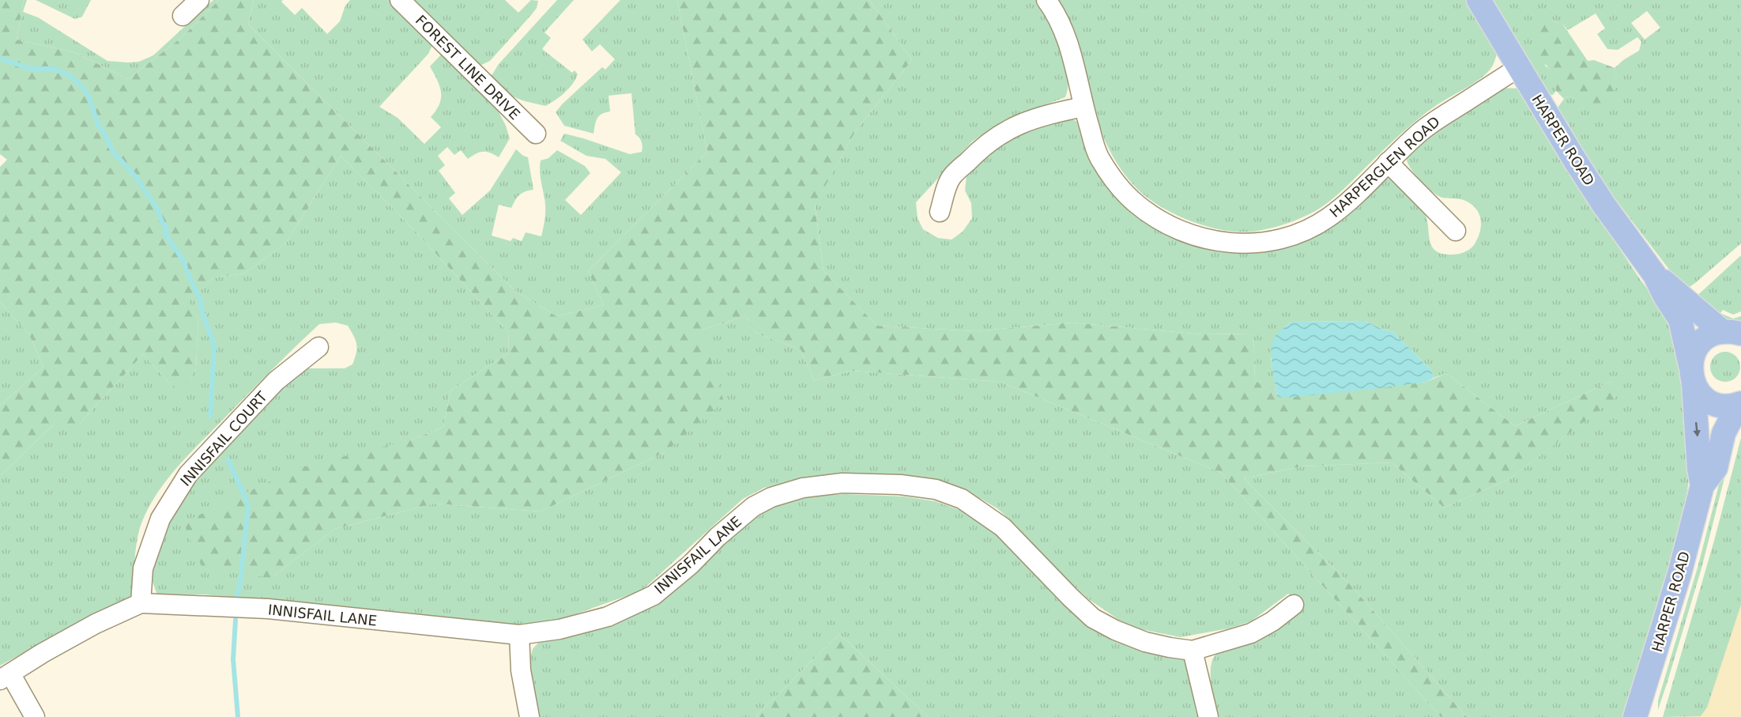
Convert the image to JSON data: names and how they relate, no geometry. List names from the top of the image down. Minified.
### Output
{"streets":{"main road":["HARPER ROAD"],"street":["FOREST LINE DRIVE","HARPERGLEN ROAD","INNISFAIL COURT","INNISFAIL LANE"]},"crossings":[["HARPER ROAD","HARPERGLEN ROAD"],["INNISFAIL COURT","INNISFAIL LANE"]]}
